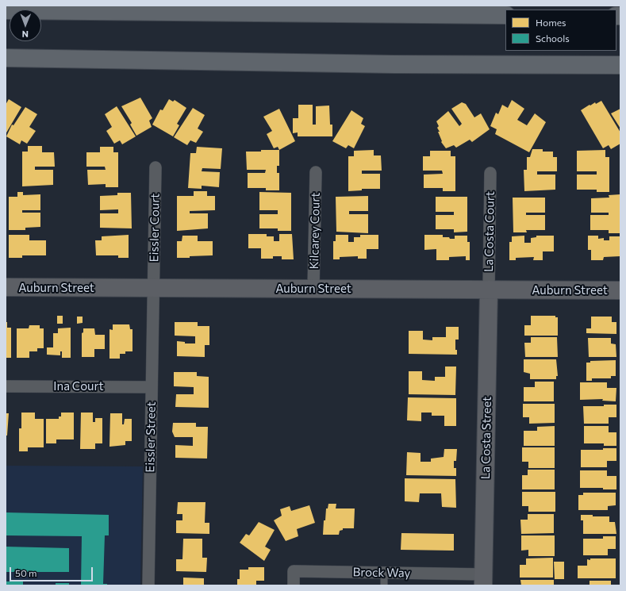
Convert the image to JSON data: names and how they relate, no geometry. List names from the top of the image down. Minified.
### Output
{"streets":{"main road":["Auburn Street","La Costa Street"],"street":["Eissler Court","Kilcarey Court","La Costa Court","Ina Court","Eissler Street","Brock Way"]},"crossings":[["Eissler Court","Auburn Street"],["Eissler Court","Eissler Street"],["Kilcarey Court","Auburn Street"],["La Costa Court","Auburn Street"],["La Costa Court","La Costa Street"],["Auburn Street","Eissler Street"],["Auburn Street","La Costa Street"],["Ina Court","Eissler Street"],["La Costa Street","Brock Way"]],"legend":["Homes","Schools"],"scale_bar":"50 m","north":"bottom"}
